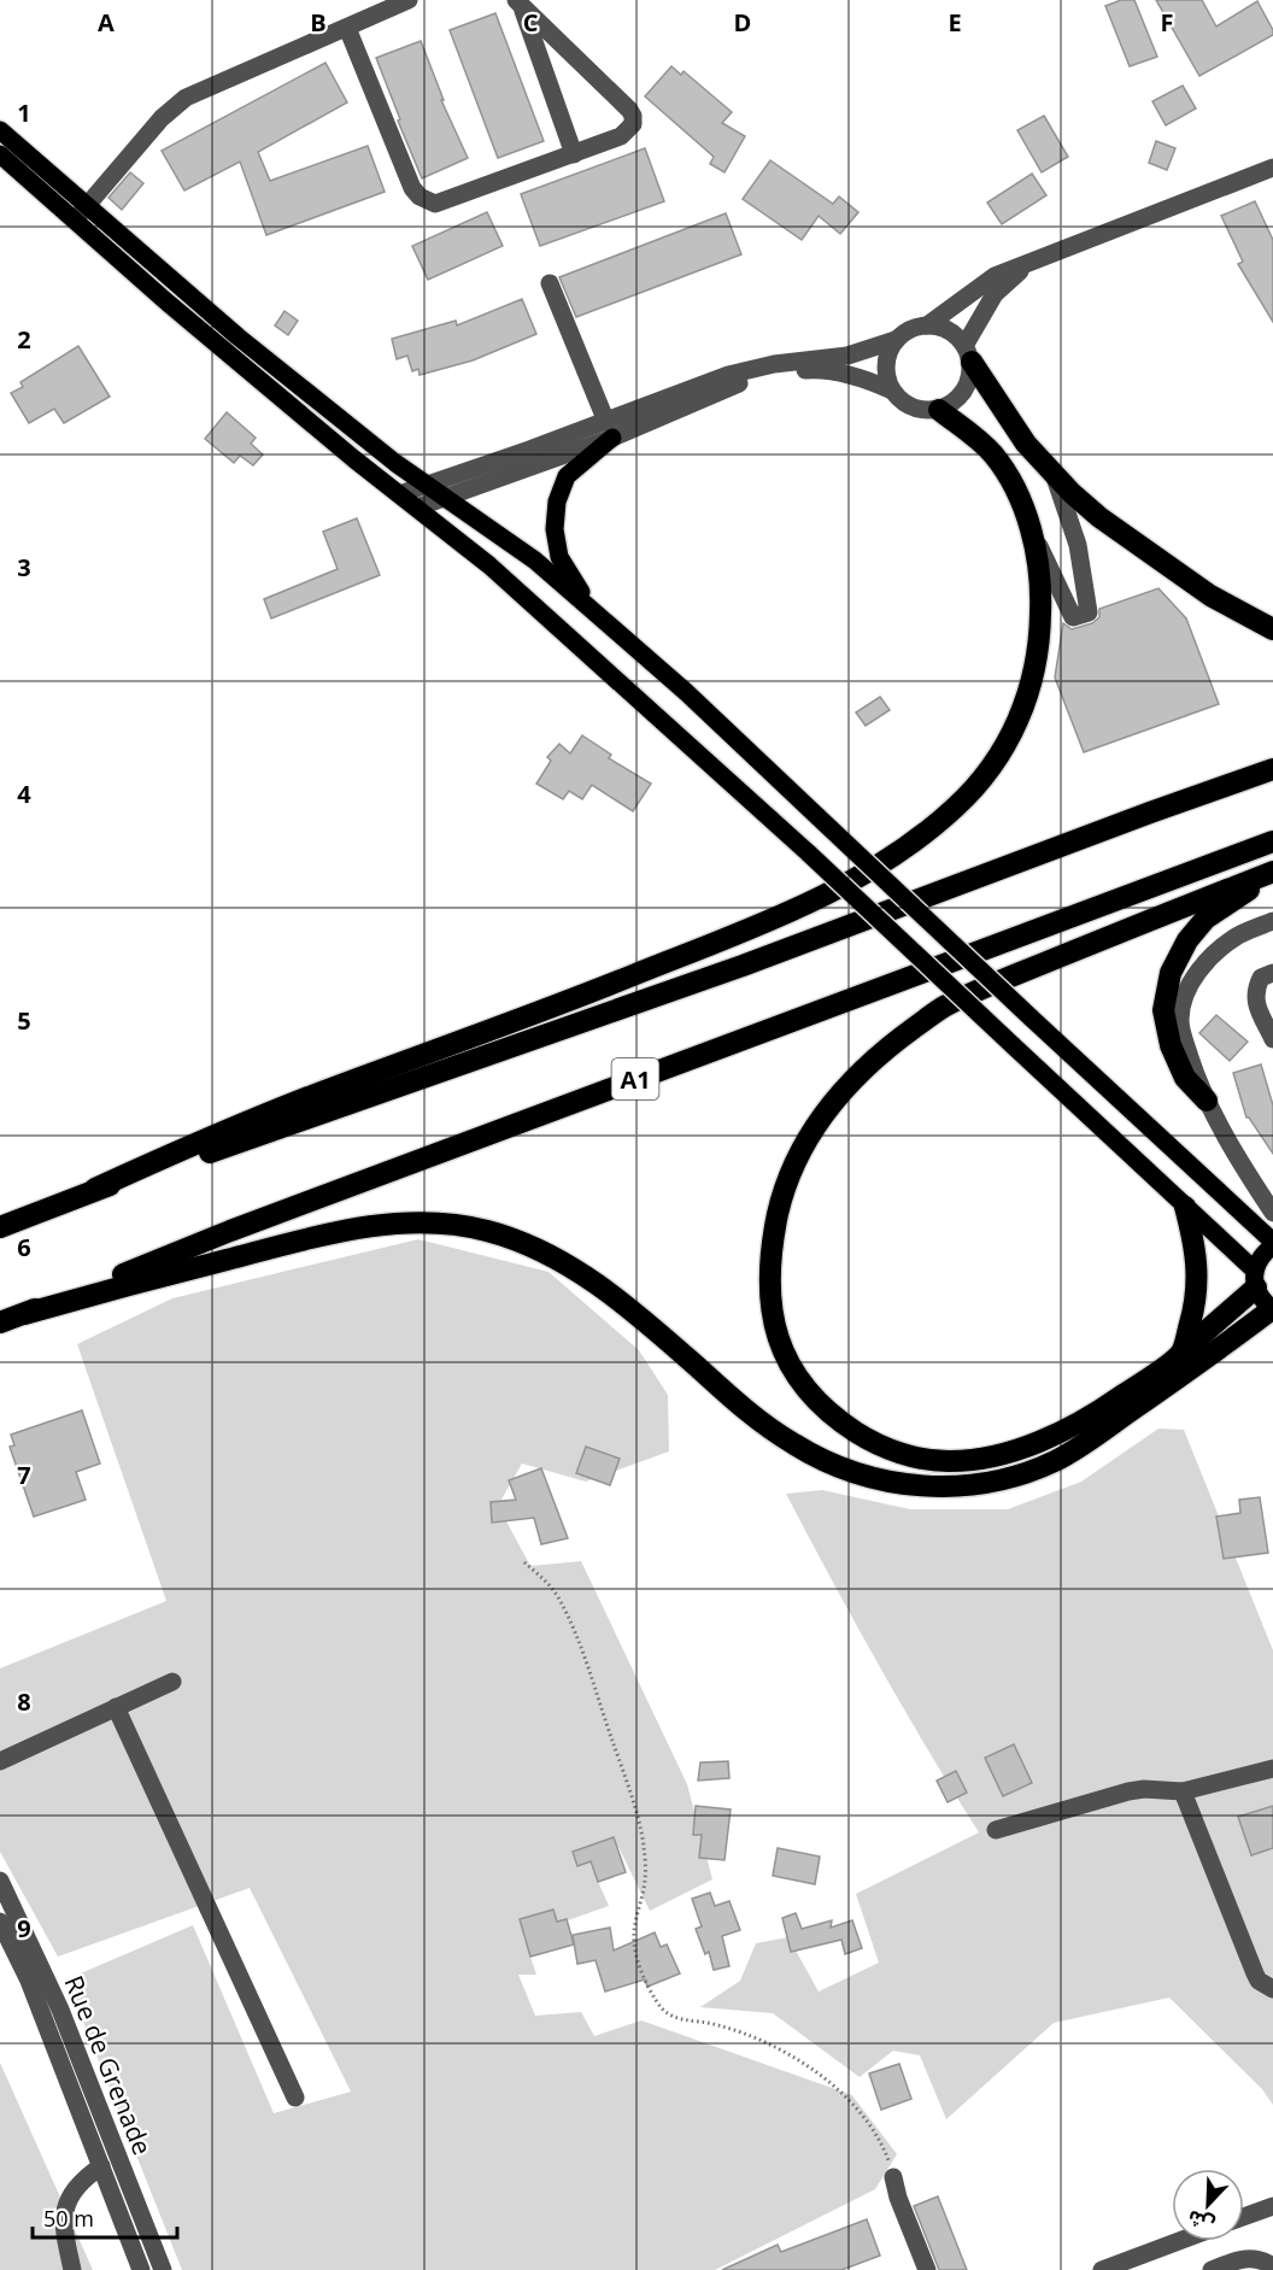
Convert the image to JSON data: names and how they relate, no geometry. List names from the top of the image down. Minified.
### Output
{"streets":{"highway":["A1"],"street":["Rue de Grenade"]},"scale_bar":"50 m","north":"bottom left","grid":{"columns":["A","B","C","D","E","F"],"rows":["1","2","3","4","5","6","7","8","9"]}}
